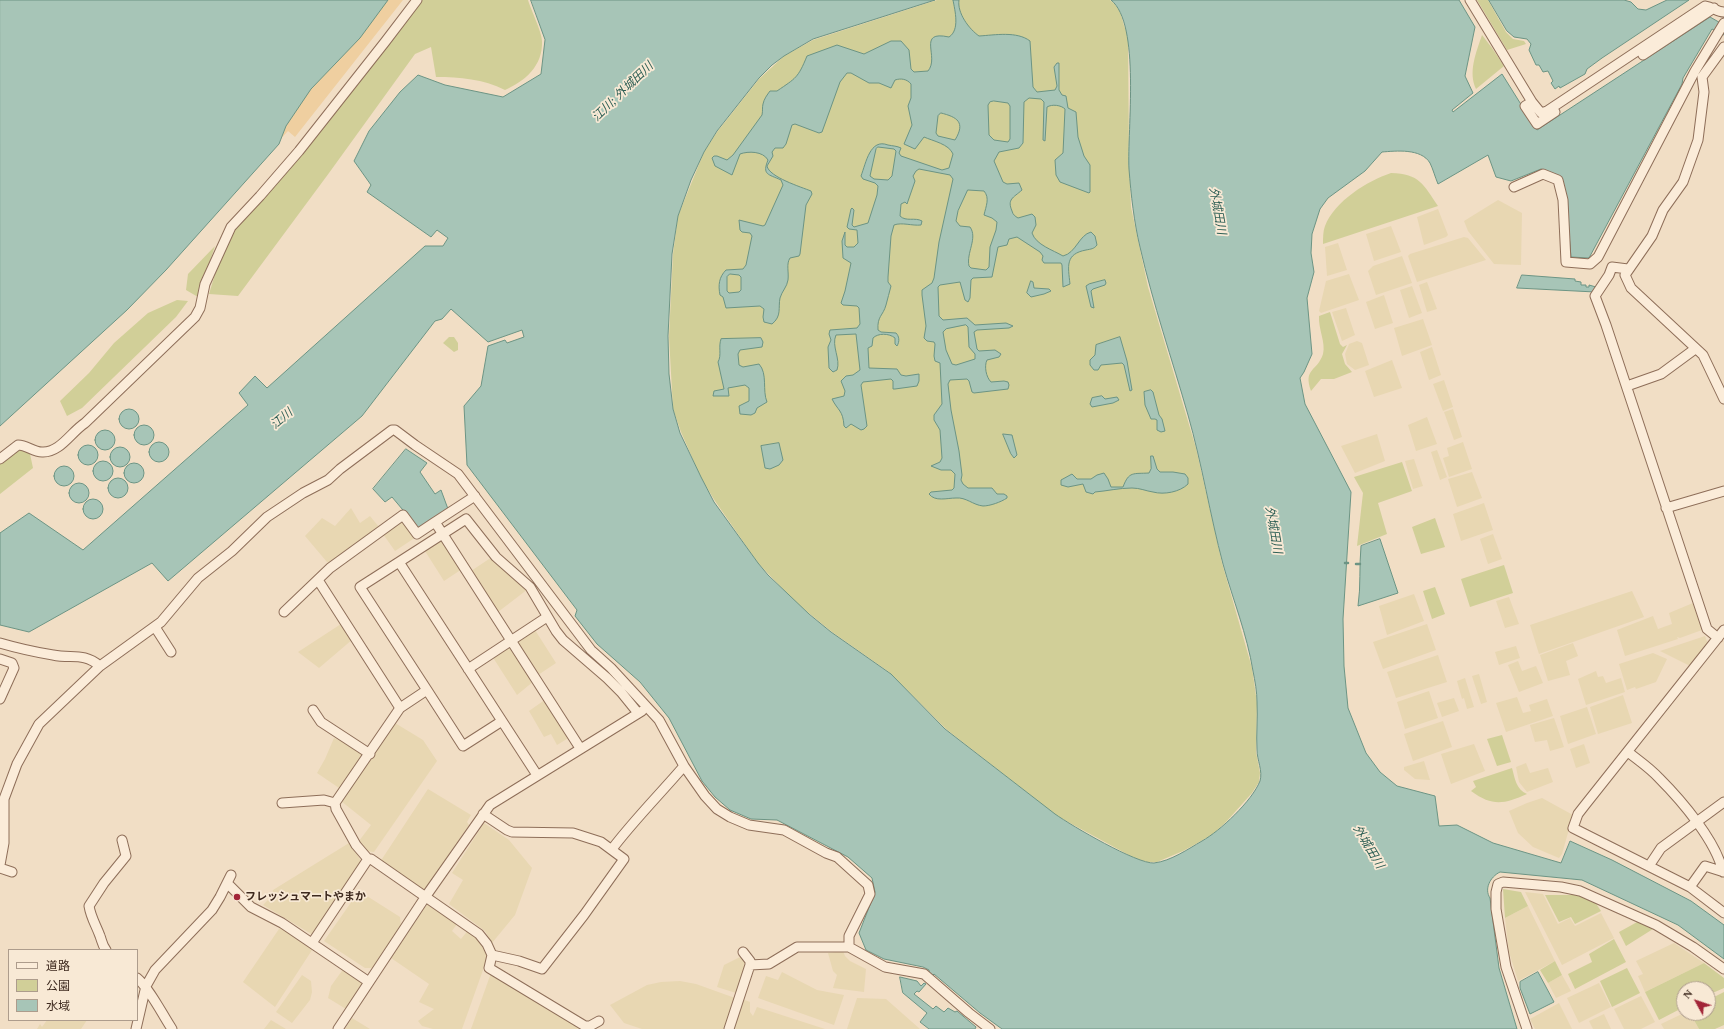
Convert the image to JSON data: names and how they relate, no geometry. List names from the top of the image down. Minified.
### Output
{"water":["江川; 外城田川","外城田川","江川"],"places":["フレッシュマートやまか"],"legend":["道路","公園","水域"],"north":"top left"}
